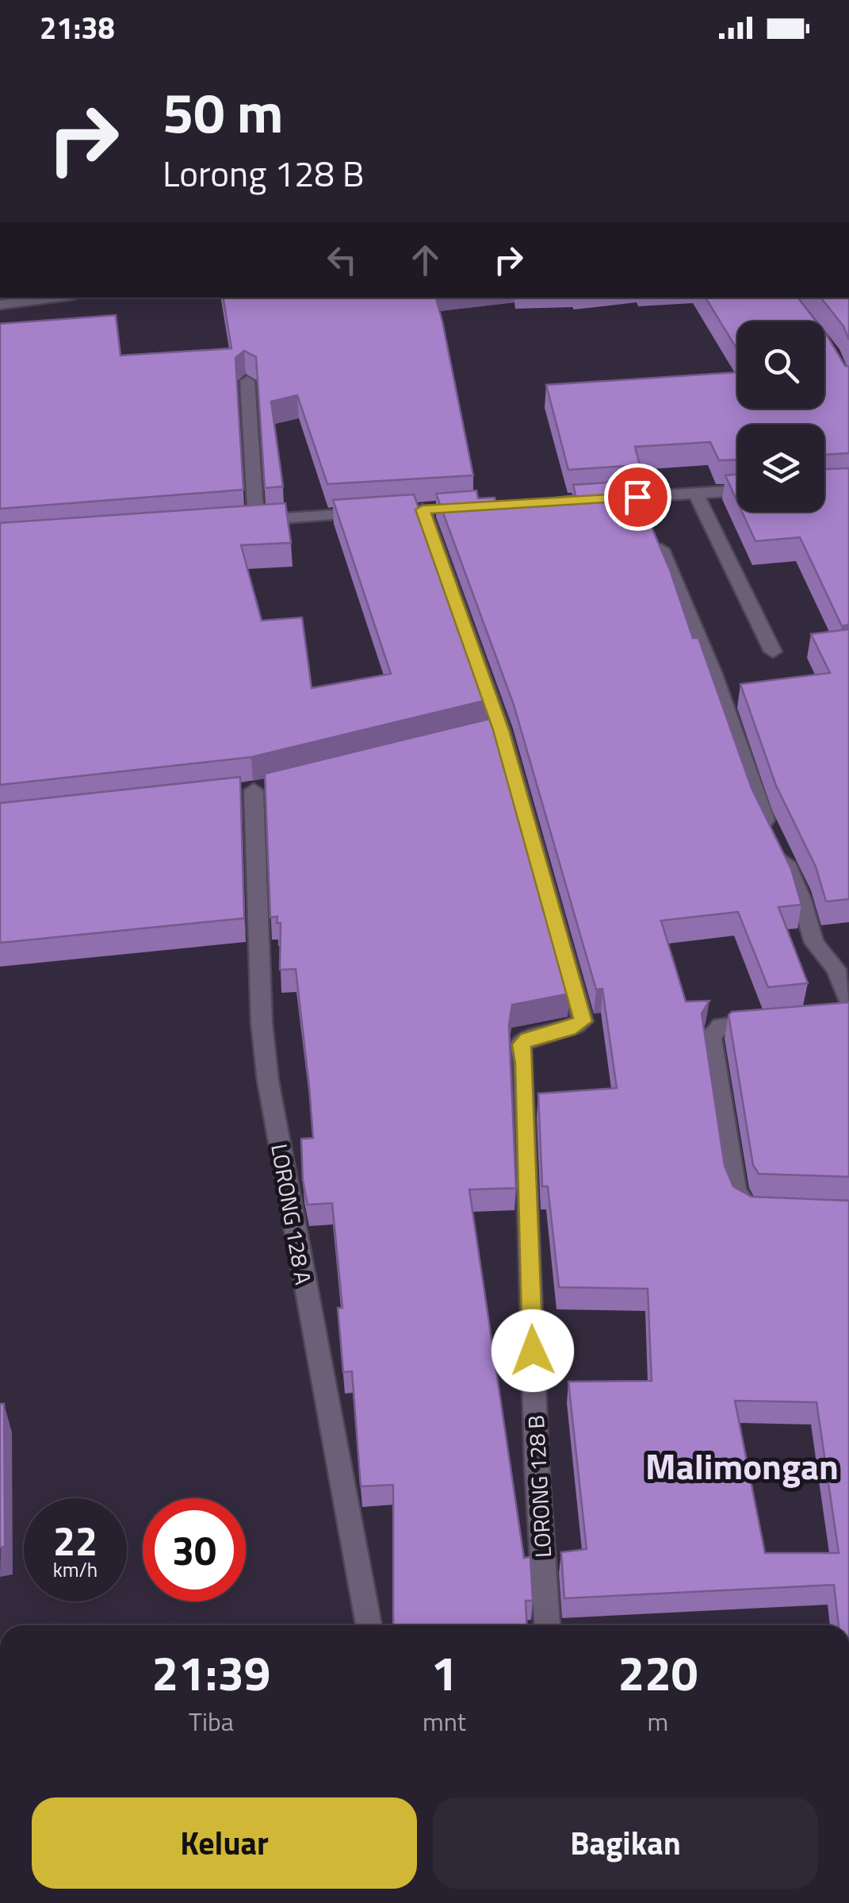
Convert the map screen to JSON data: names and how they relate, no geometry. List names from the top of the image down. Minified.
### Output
{"streets":{"street":["LORONG 128 A","LORONG 128 B"]},"districts":["Malimongan"],"page":{"status":"21:38","turn":["50 m","Lorong 128 B"],"speed":"22 km/h","limit":"30","eta":["21:39","Tiba","1","mnt","220","m"],"buttons":["Keluar","Bagikan"]}}
